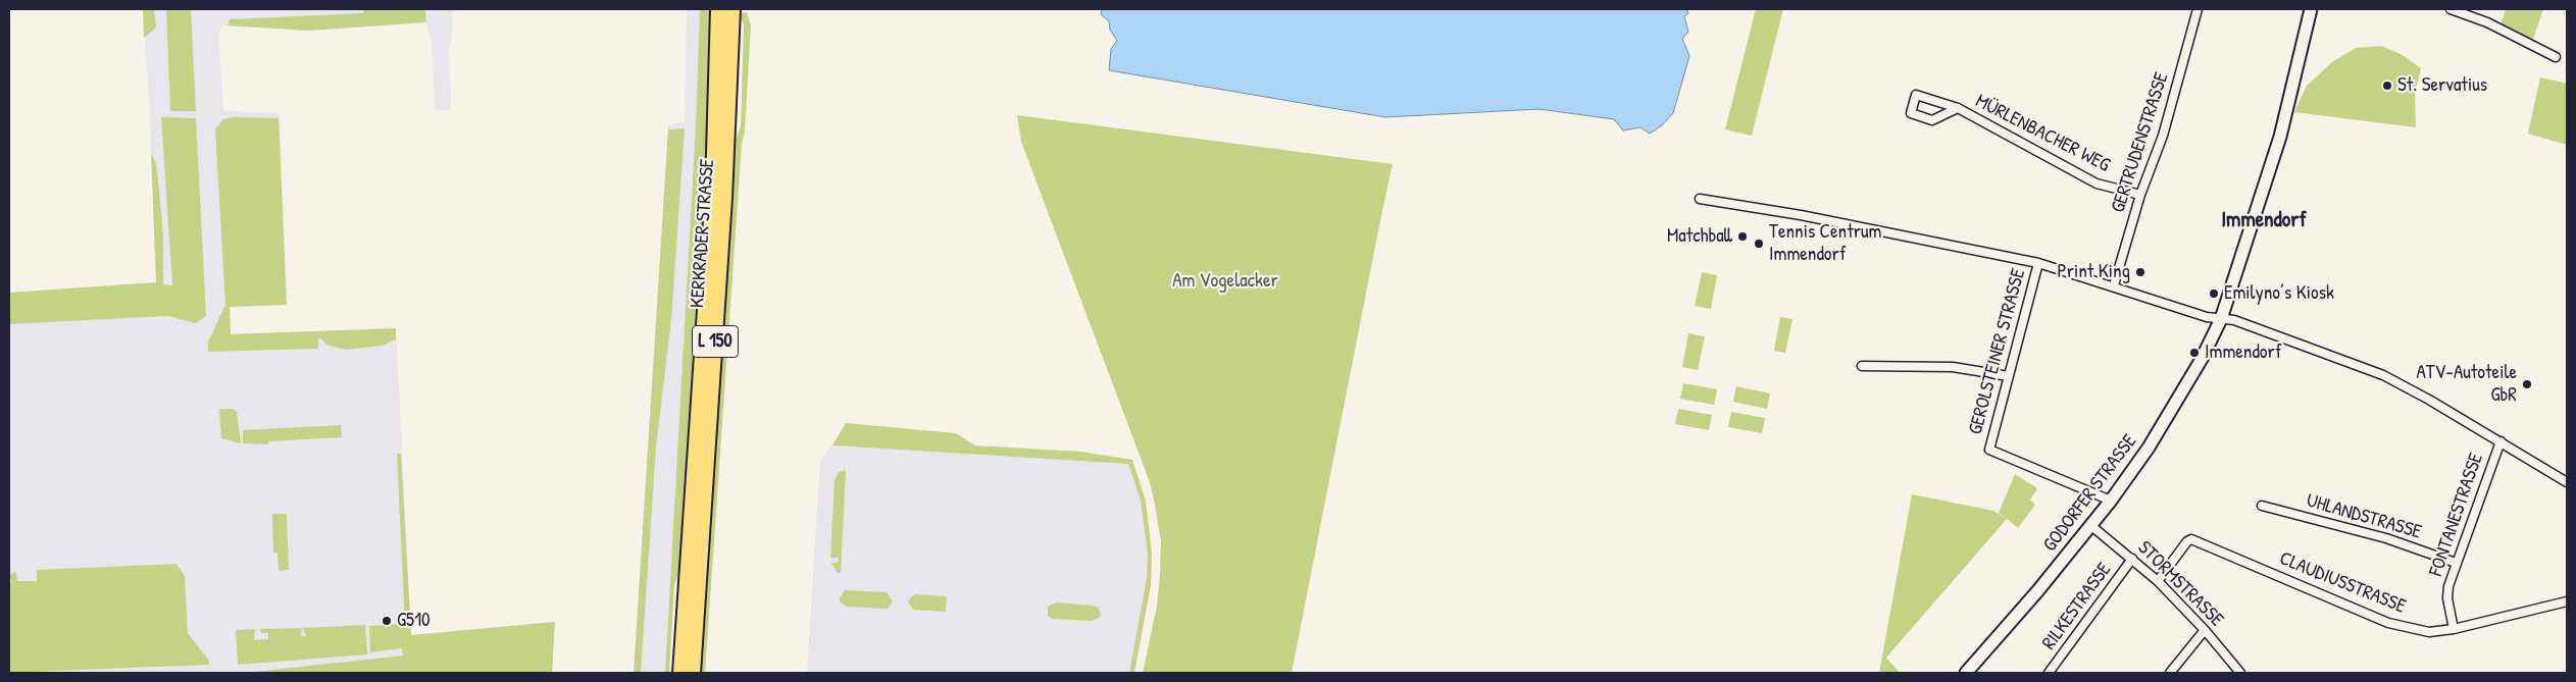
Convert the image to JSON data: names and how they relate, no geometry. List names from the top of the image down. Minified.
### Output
{"streets":{"highway":["KERKRADER STRASSE","L 150"],"street":["MÜRLENBACHER WEG","GERTRUDENSTRASSE","GEROLSTEINER STRASSE","GODORFER STRASSE","FONTANESTRASSE","UHLANDSTRASSE","CLAUDIUSSTRASSE","STORMSTRASSE","RILKESTRASSE"]},"crossings":[["MÜRLENBACHER WEG","GERTRUDENSTRASSE"],["GEROLSTEINER STRASSE","GODORFER STRASSE"],["GODORFER STRASSE","STORMSTRASSE"],["FONTANESTRASSE","UHLANDSTRASSE"],["FONTANESTRASSE","CLAUDIUSSTRASSE"],["CLAUDIUSSTRASSE","STORMSTRASSE"],["STORMSTRASSE","RILKESTRASSE"]],"districts":["Immendorf"],"parks":["Am Vogelacker"],"places":["St. Servatius","Matchball","Tennis Centrum Immendorf","Print King","Emilyno’s Kiosk","Immendorf","ATV-Autoteile GbR","G510"]}
